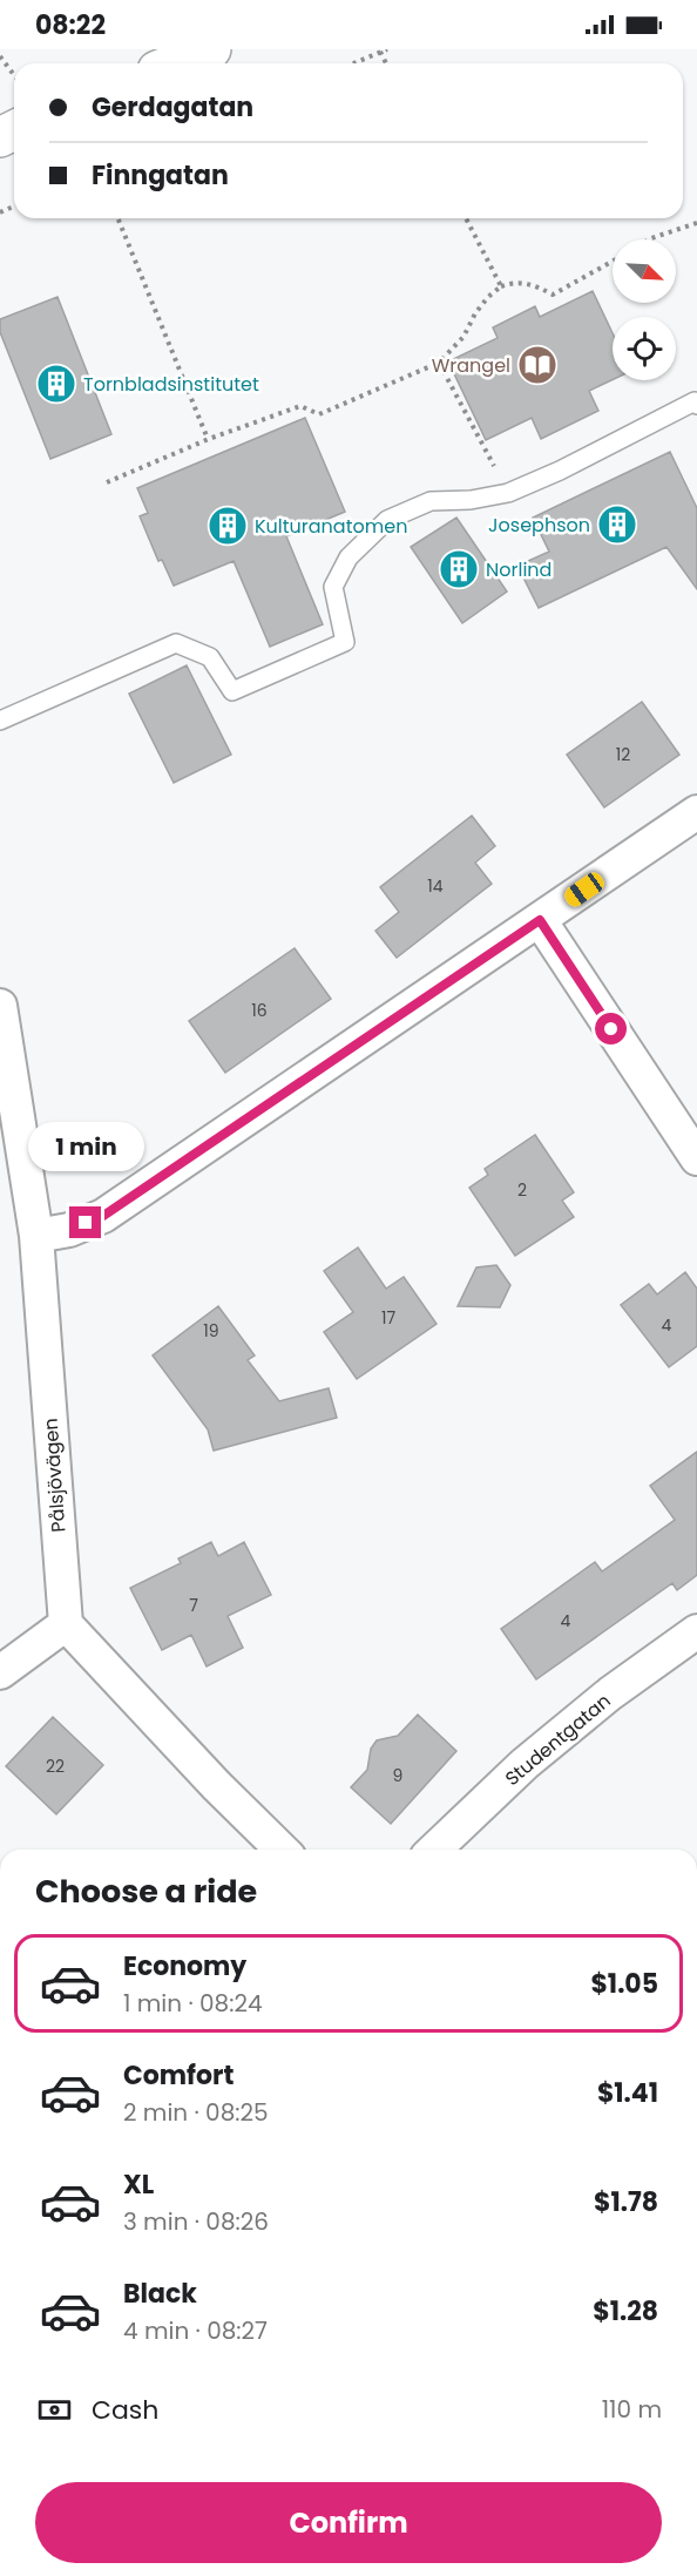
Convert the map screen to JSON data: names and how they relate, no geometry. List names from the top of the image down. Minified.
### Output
{"streets":{"street":["Pålsjövägen","Studentgatan"]},"places":{"library":["Wrangel"],"building":["Tornbladsinstitutet","Josephson","Kulturanatomen","Norlind"]},"house_numbers":["12","14","16","2","17","4","19","7","4","22","9"],"north":"bottom right","page":{"status":"08:22","banner":["Gerdagatan","Finngatan"],"bubble":"1 min","heading":"Choose a ride","list":[{"name":"Economy","note":"1 min · 08:24","value":"$1.05"},{"name":"Comfort","note":"2 min · 08:25","value":"$1.41"},{"name":"XL","note":"3 min · 08:26","value":"$1.78"},{"name":"Black","note":"4 min · 08:27","value":"$1.28"}],"pay":["Cash","110 m"],"buttons":"Confirm"}}
